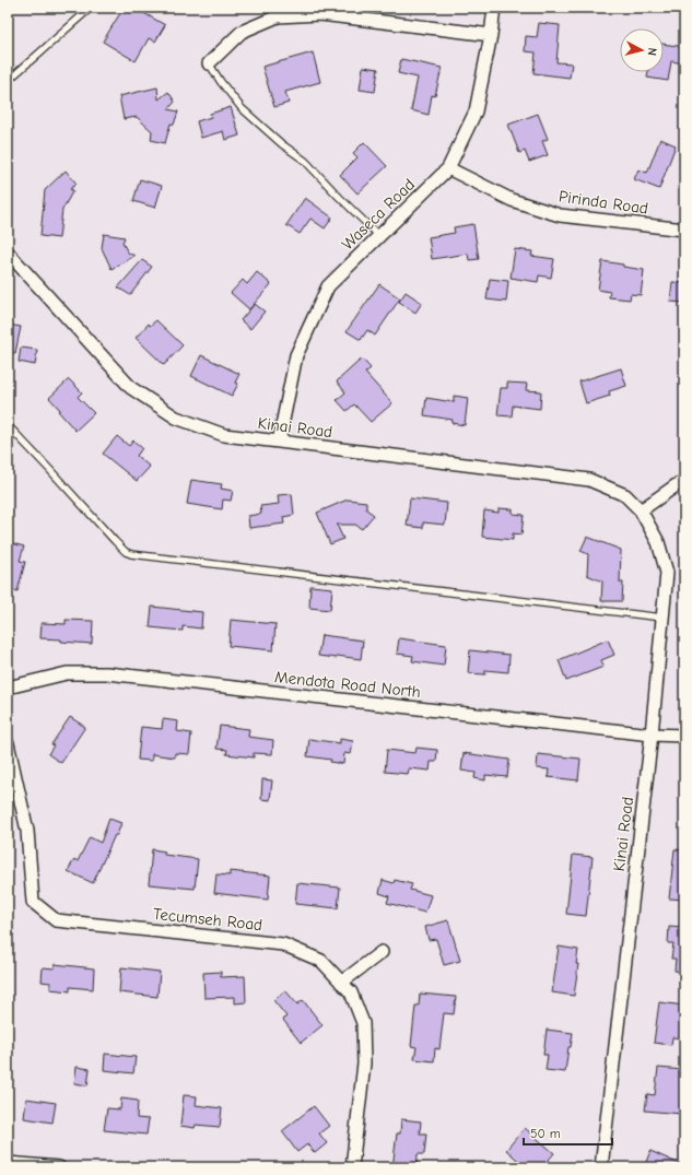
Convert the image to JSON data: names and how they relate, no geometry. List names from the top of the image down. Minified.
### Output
{"streets":{"street":["Pirinda Road","Waseca Road","Kinai Road","Mendota Road North","Tecumseh Road"]},"crossings":[["Pirinda Road","Waseca Road"],["Waseca Road","Kinai Road"],["Kinai Road","Mendota Road North"]],"scale_bar":"50 m","north":"right"}
